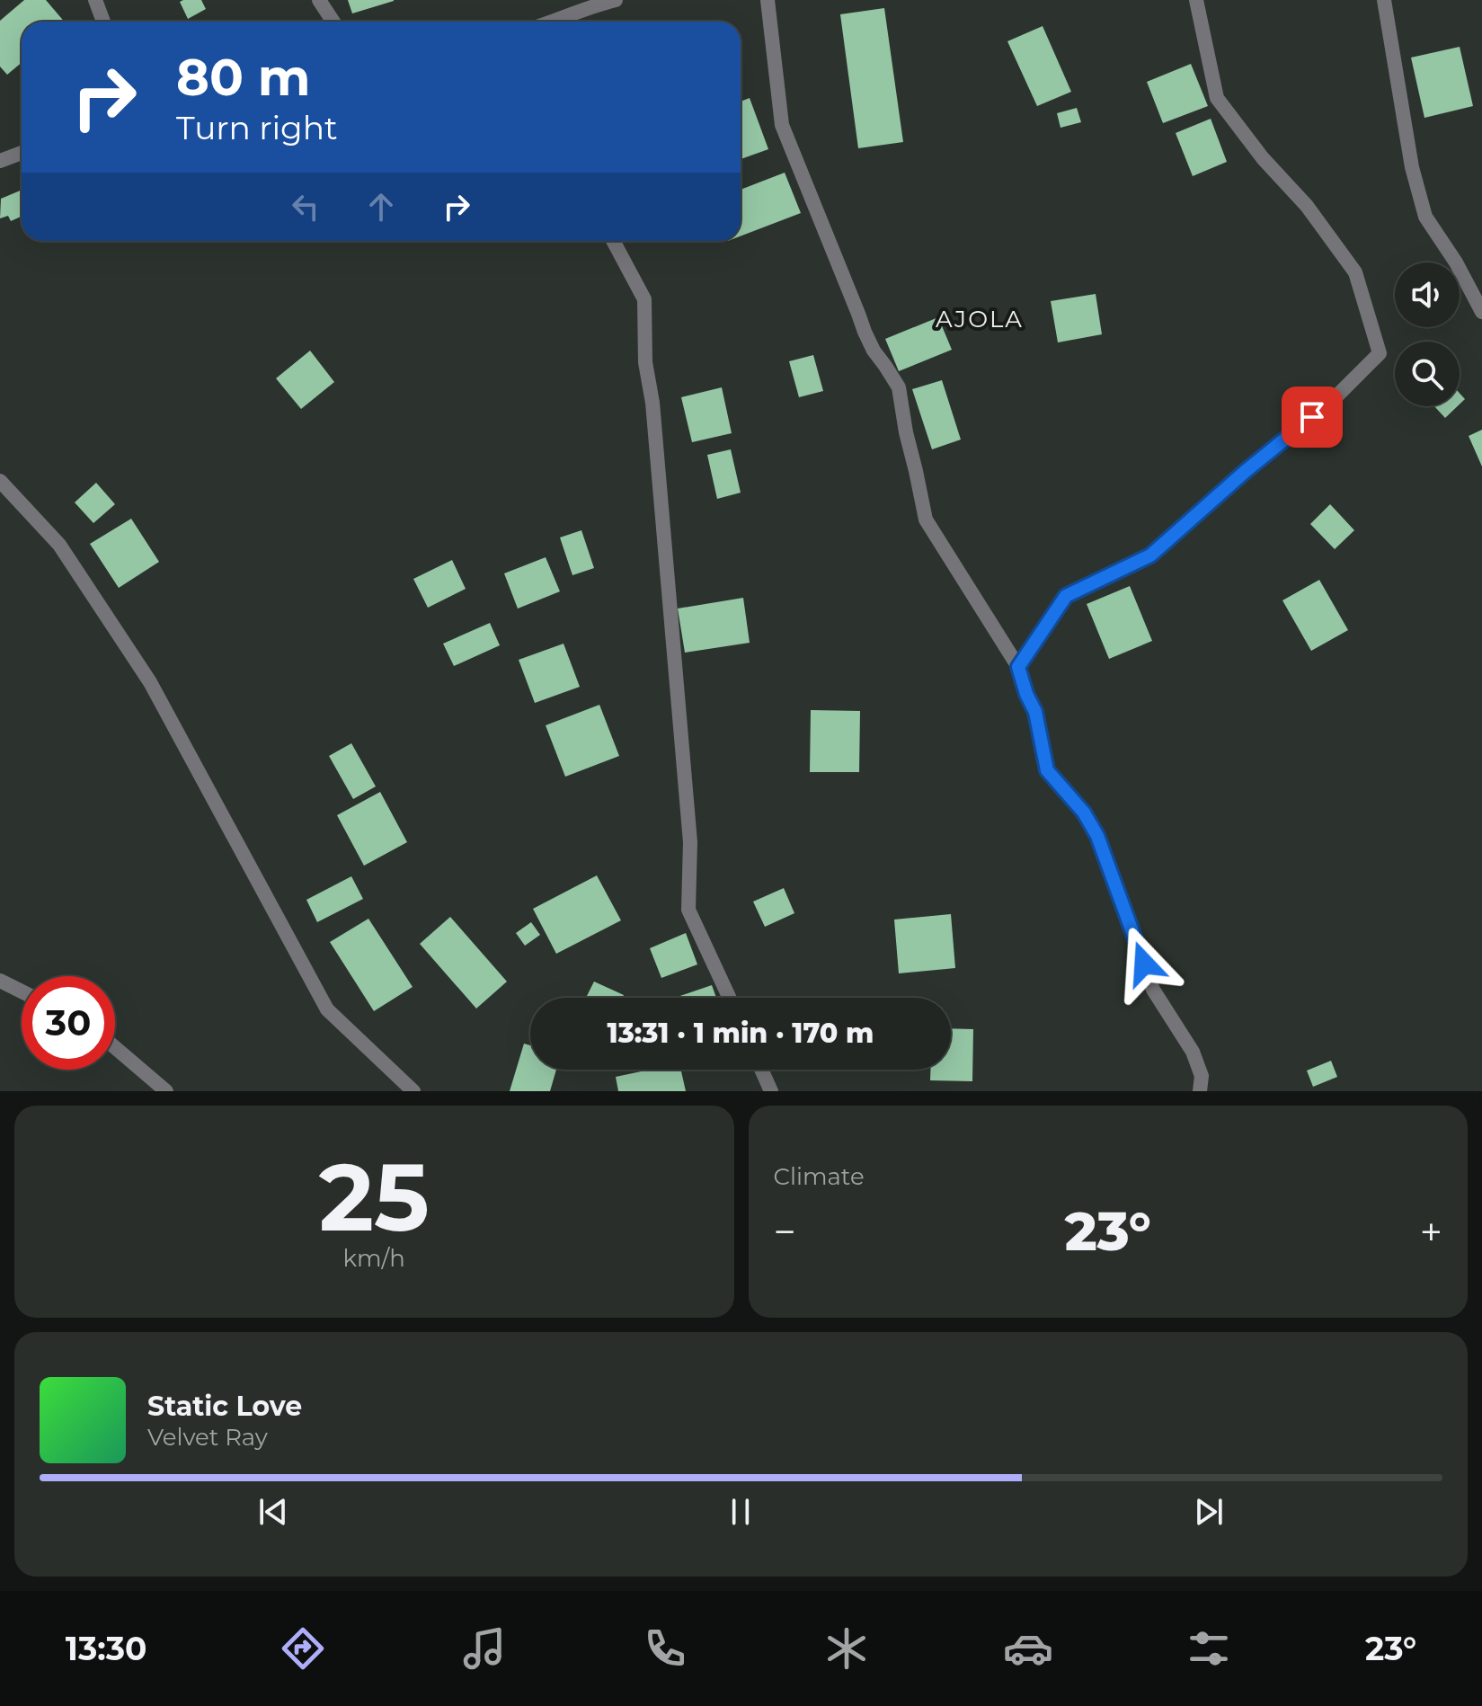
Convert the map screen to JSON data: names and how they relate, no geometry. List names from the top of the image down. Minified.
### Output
{"districts":["AJOLA"],"page":{"turn":["80 m","Turn right"],"limit":"30","trip":"13:31 · 1 min · 170 m","tile":[["25","km/h"],"Climate"],"heat":["−","23°","+"],"song":["Static Love","Velvet Ray"],"tabs":["13:30","23°"]}}
